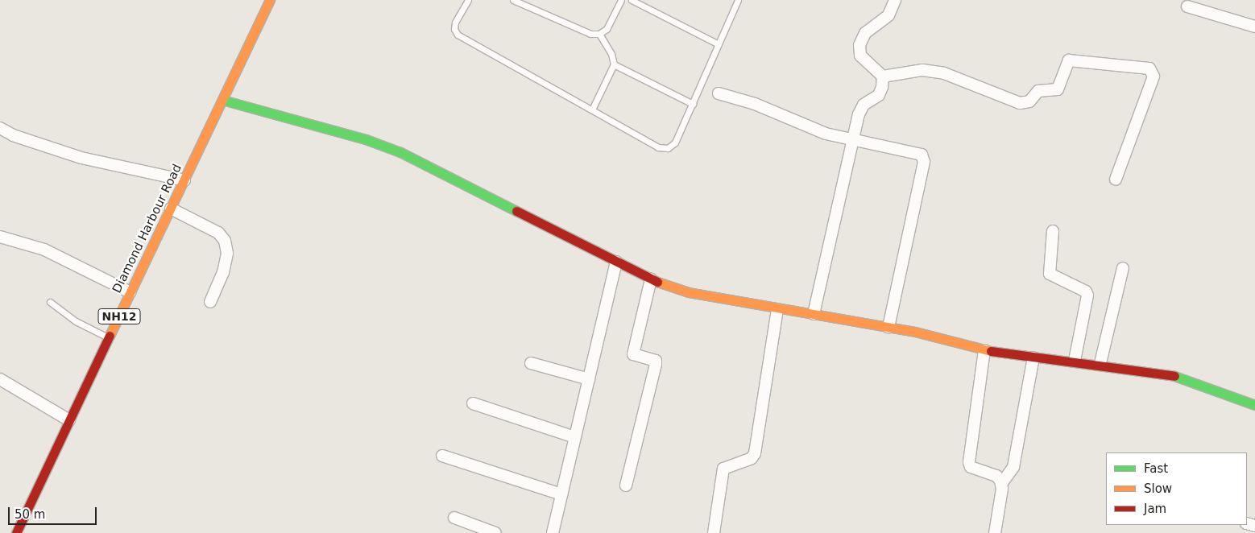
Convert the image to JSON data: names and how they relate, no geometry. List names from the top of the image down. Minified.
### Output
{"streets":{"main road":["Diamond Harbour Road","NH12"]},"legend":["Fast","Slow","Jam"],"scale_bar":"50 m"}
